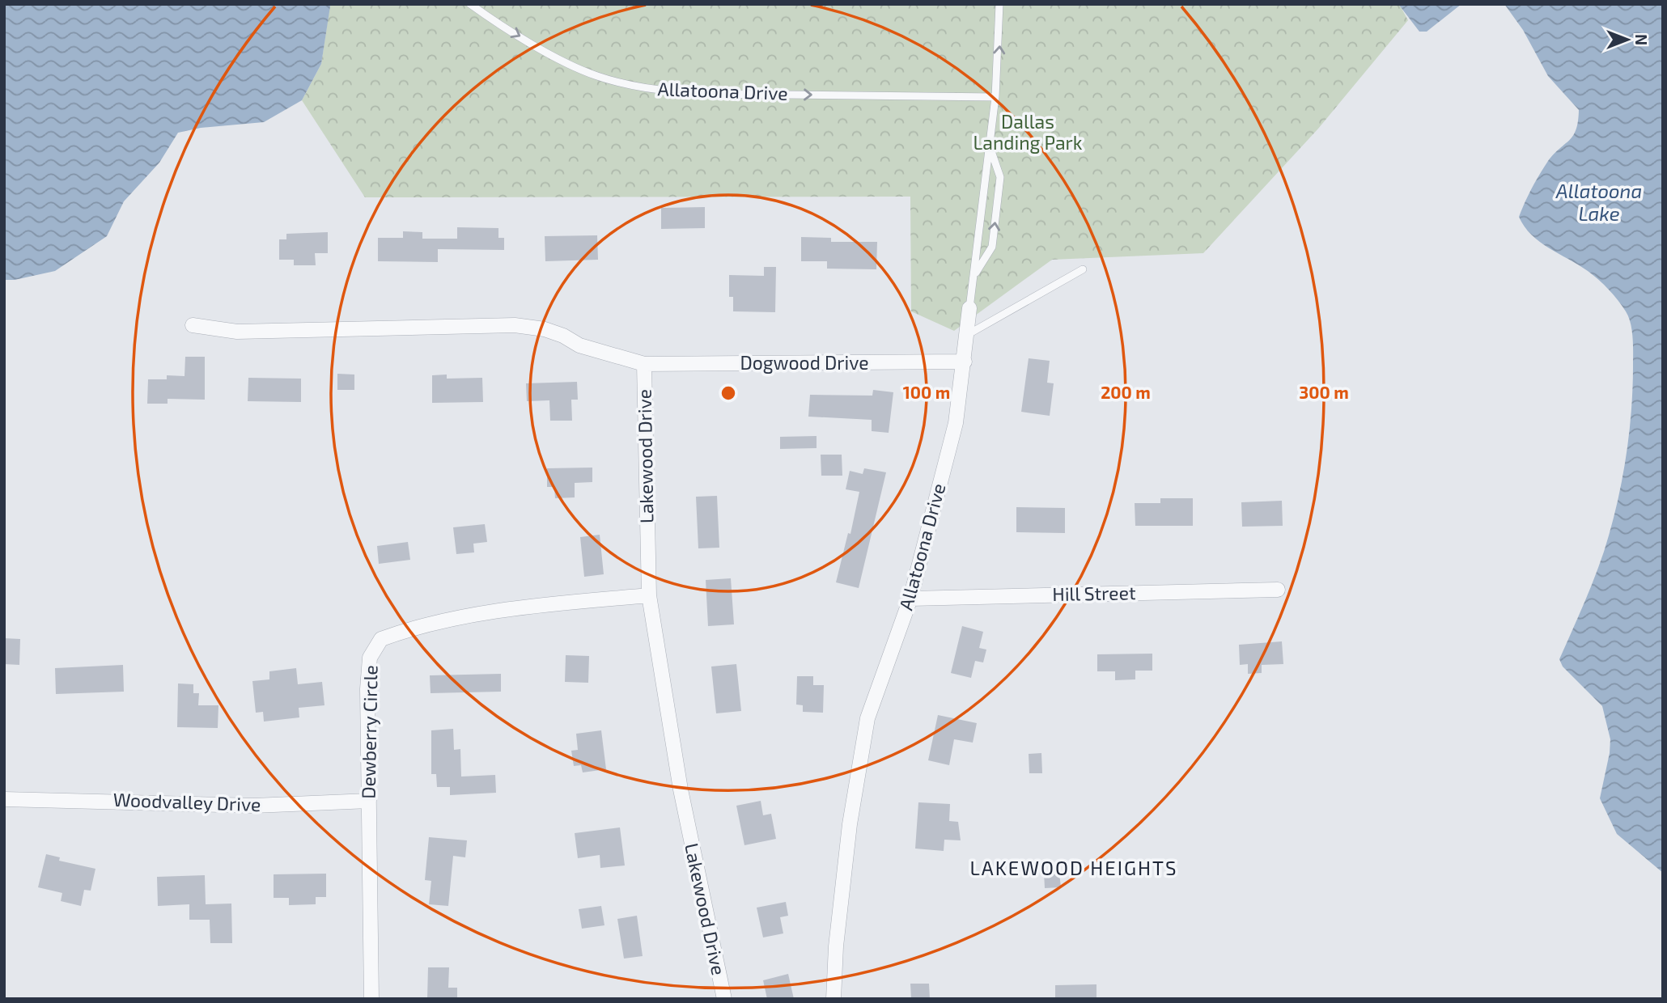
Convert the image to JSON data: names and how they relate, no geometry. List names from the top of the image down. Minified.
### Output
{"streets":{"street":["Allatoona Drive","Dogwood Drive","Lakewood Drive","Hill Street","Dewberry Circle","Woodvalley Drive"]},"crossings":[["Allatoona Drive","Dogwood Drive"],["Allatoona Drive","Hill Street"],["Dogwood Drive","Lakewood Drive"],["Lakewood Drive","Dewberry Circle"],["Dewberry Circle","Woodvalley Drive"]],"districts":["LAKEWOOD HEIGHTS"],"water":["Allatoona Lake"],"parks":["Dallas Landing Park"],"north":"right","rings":["100 m","200 m","300 m"]}
